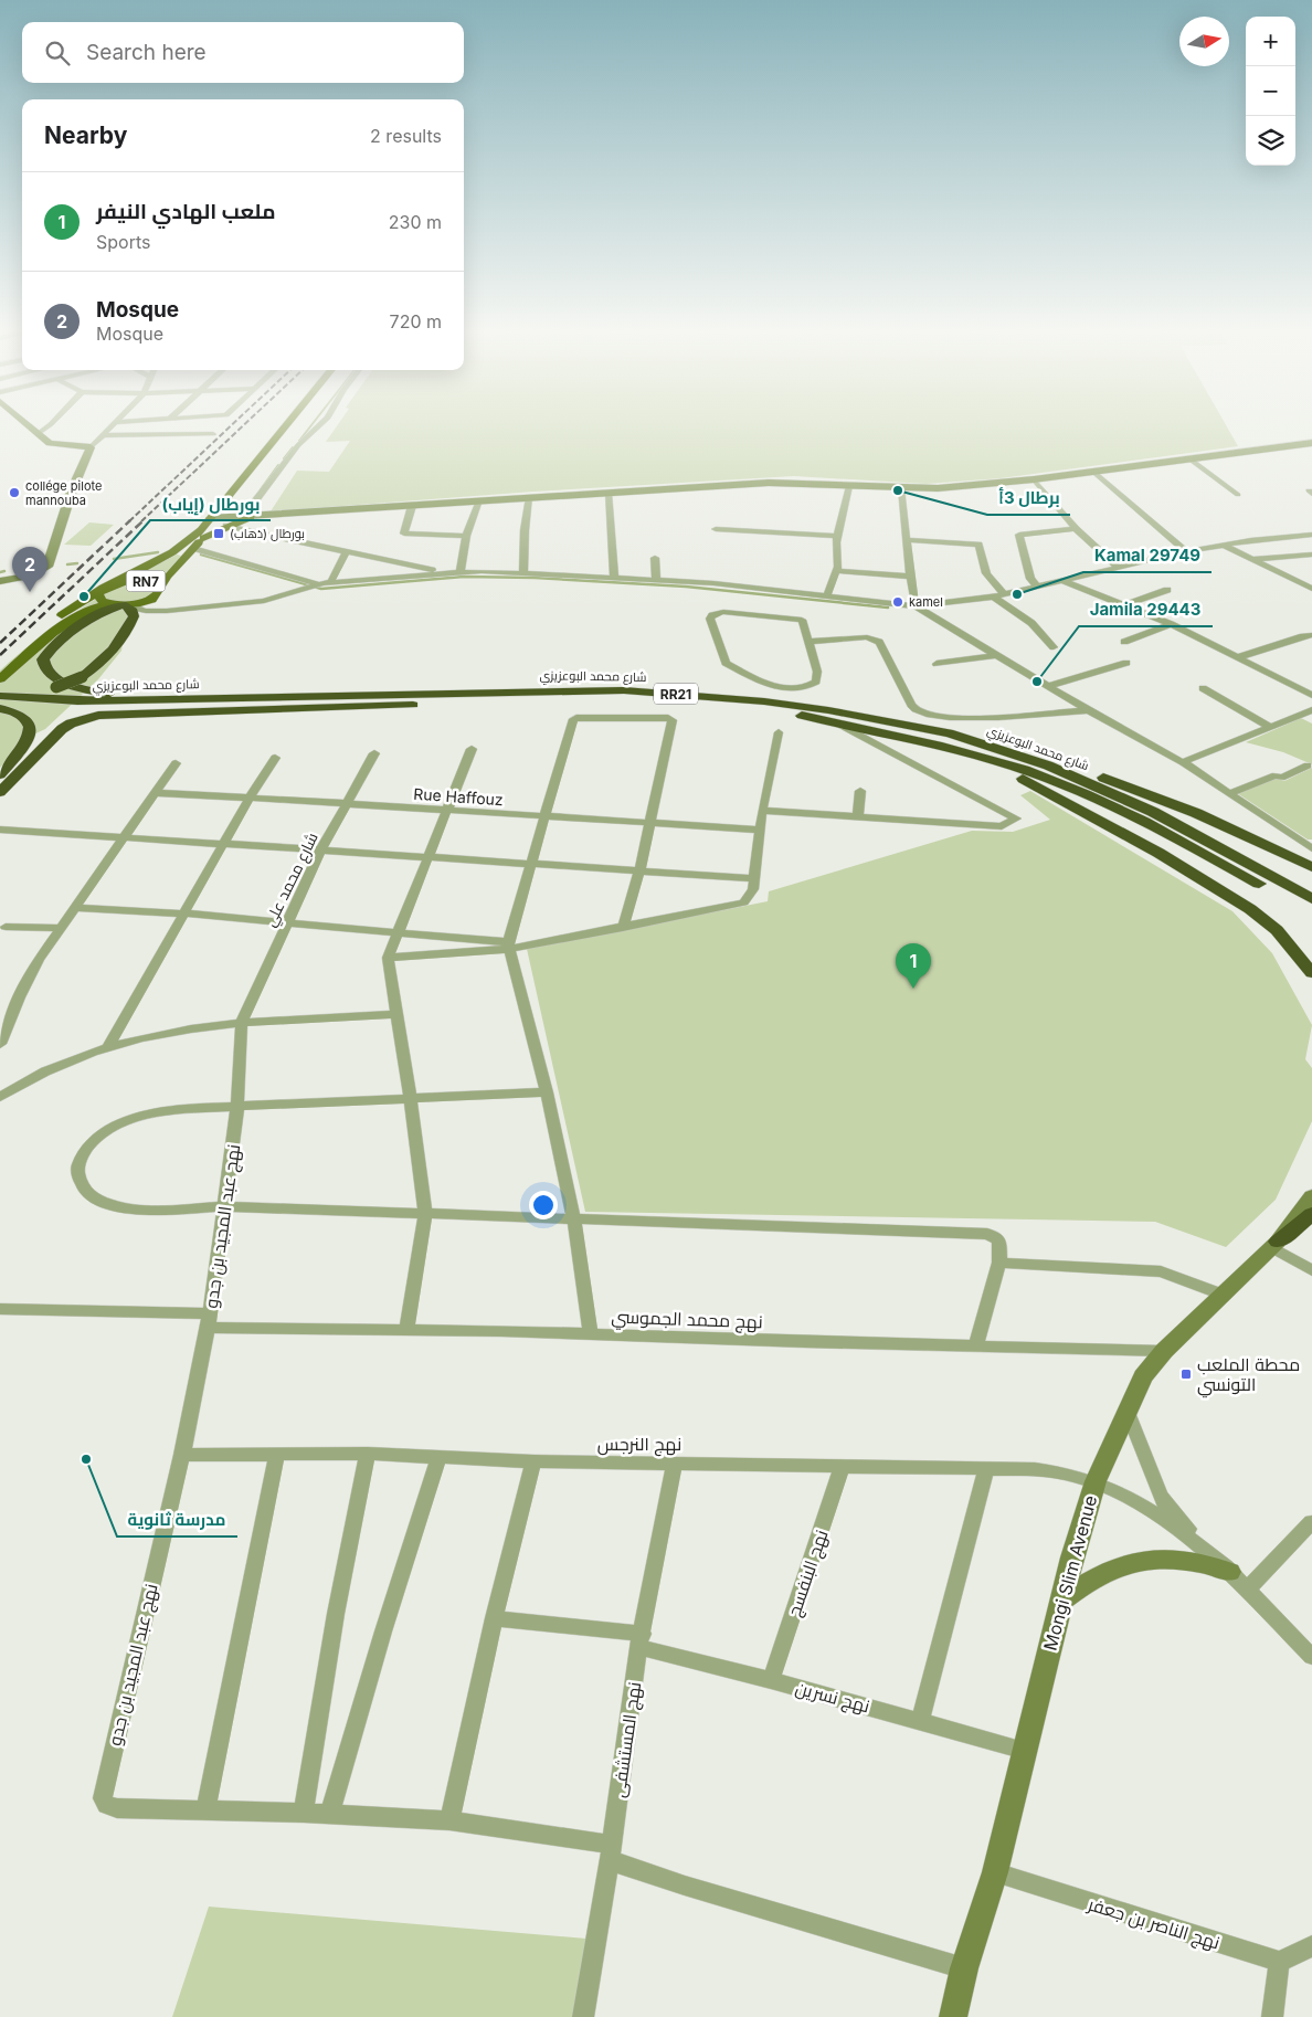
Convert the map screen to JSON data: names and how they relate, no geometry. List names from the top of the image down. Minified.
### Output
{"streets":{"highway":["شارع محمد البوعزيزي","RR21"],"main road":["RN7"],"street":["Rue Haffouz","شارع محمد علي","نهج عبد المجيد بن جدو","نهج محمد الجموسي","نهج النرجس","نهج البنفسج","Mongi Slim Avenue","نهج نسرين","نهج المستشفى","نهج الناصر بن جعفر"]},"crossings":[["Rue Haffouz","شارع محمد علي"],["شارع محمد علي","نهج عبد المجيد بن جدو"],["نهج عبد المجيد بن جدو","نهج محمد الجموسي"],["نهج عبد المجيد بن جدو","نهج النرجس"],["نهج عبد المجيد بن جدو","Mongi Slim Avenue"],["نهج عبد المجيد بن جدو","نهج المستشفى"],["نهج محمد الجموسي","Mongi Slim Avenue"],["نهج النرجس","نهج البنفسج"],["نهج النرجس","Mongi Slim Avenue"],["نهج النرجس","نهج المستشفى"],["نهج البنفسج","نهج نسرين"],["Mongi Slim Avenue","نهج نسرين"],["Mongi Slim Avenue","نهج الناصر بن جعفر"],["نهج نسرين","نهج المستشفى"]],"places":{"other":["برطال 3أ","collége pilote mannouba","Kamal 29749","بورطال (إياب)","kamel","Jamila 29443","مدرسة ثانوية"],"transit":["بورطال (ذهاب)","محطة الملعب التونسي"]},"north":"right","page":{"map_buttons":["+","−"],"search":"Search here","heading":["Nearby","2 results"],"list":[{"mark":"1","name":"ملعب الهادي النيفر","note":"Sports","value":"230 m"},{"mark":"2","name":"Mosque","note":"Mosque","value":"720 m"}],"pins":["2","1"]}}
